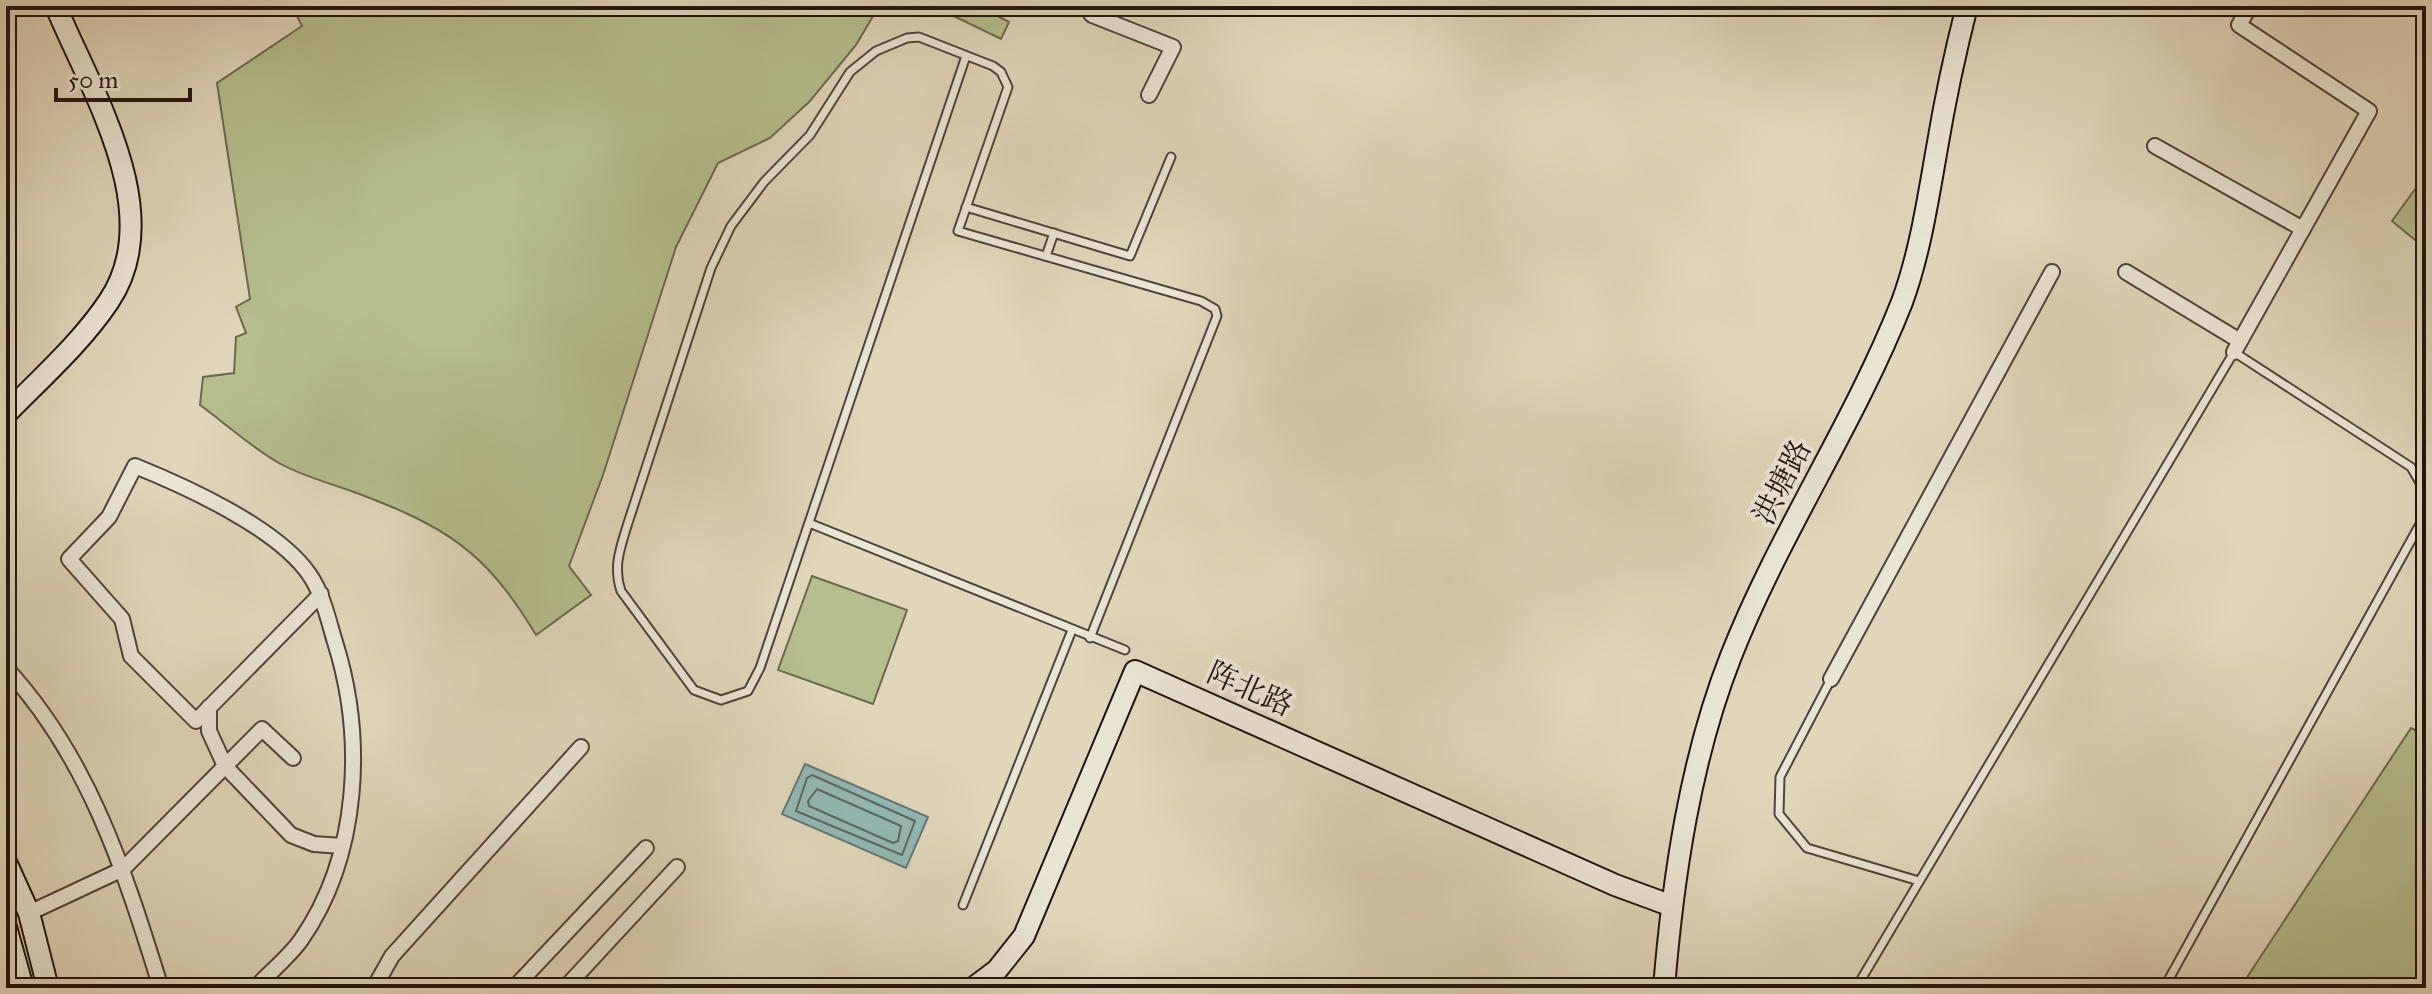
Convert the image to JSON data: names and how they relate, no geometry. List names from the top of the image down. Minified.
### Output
{"streets":{"street":["洪塘路","阵北路"]},"crossings":[["洪塘路","阵北路"]],"scale_bar":"50 m"}
